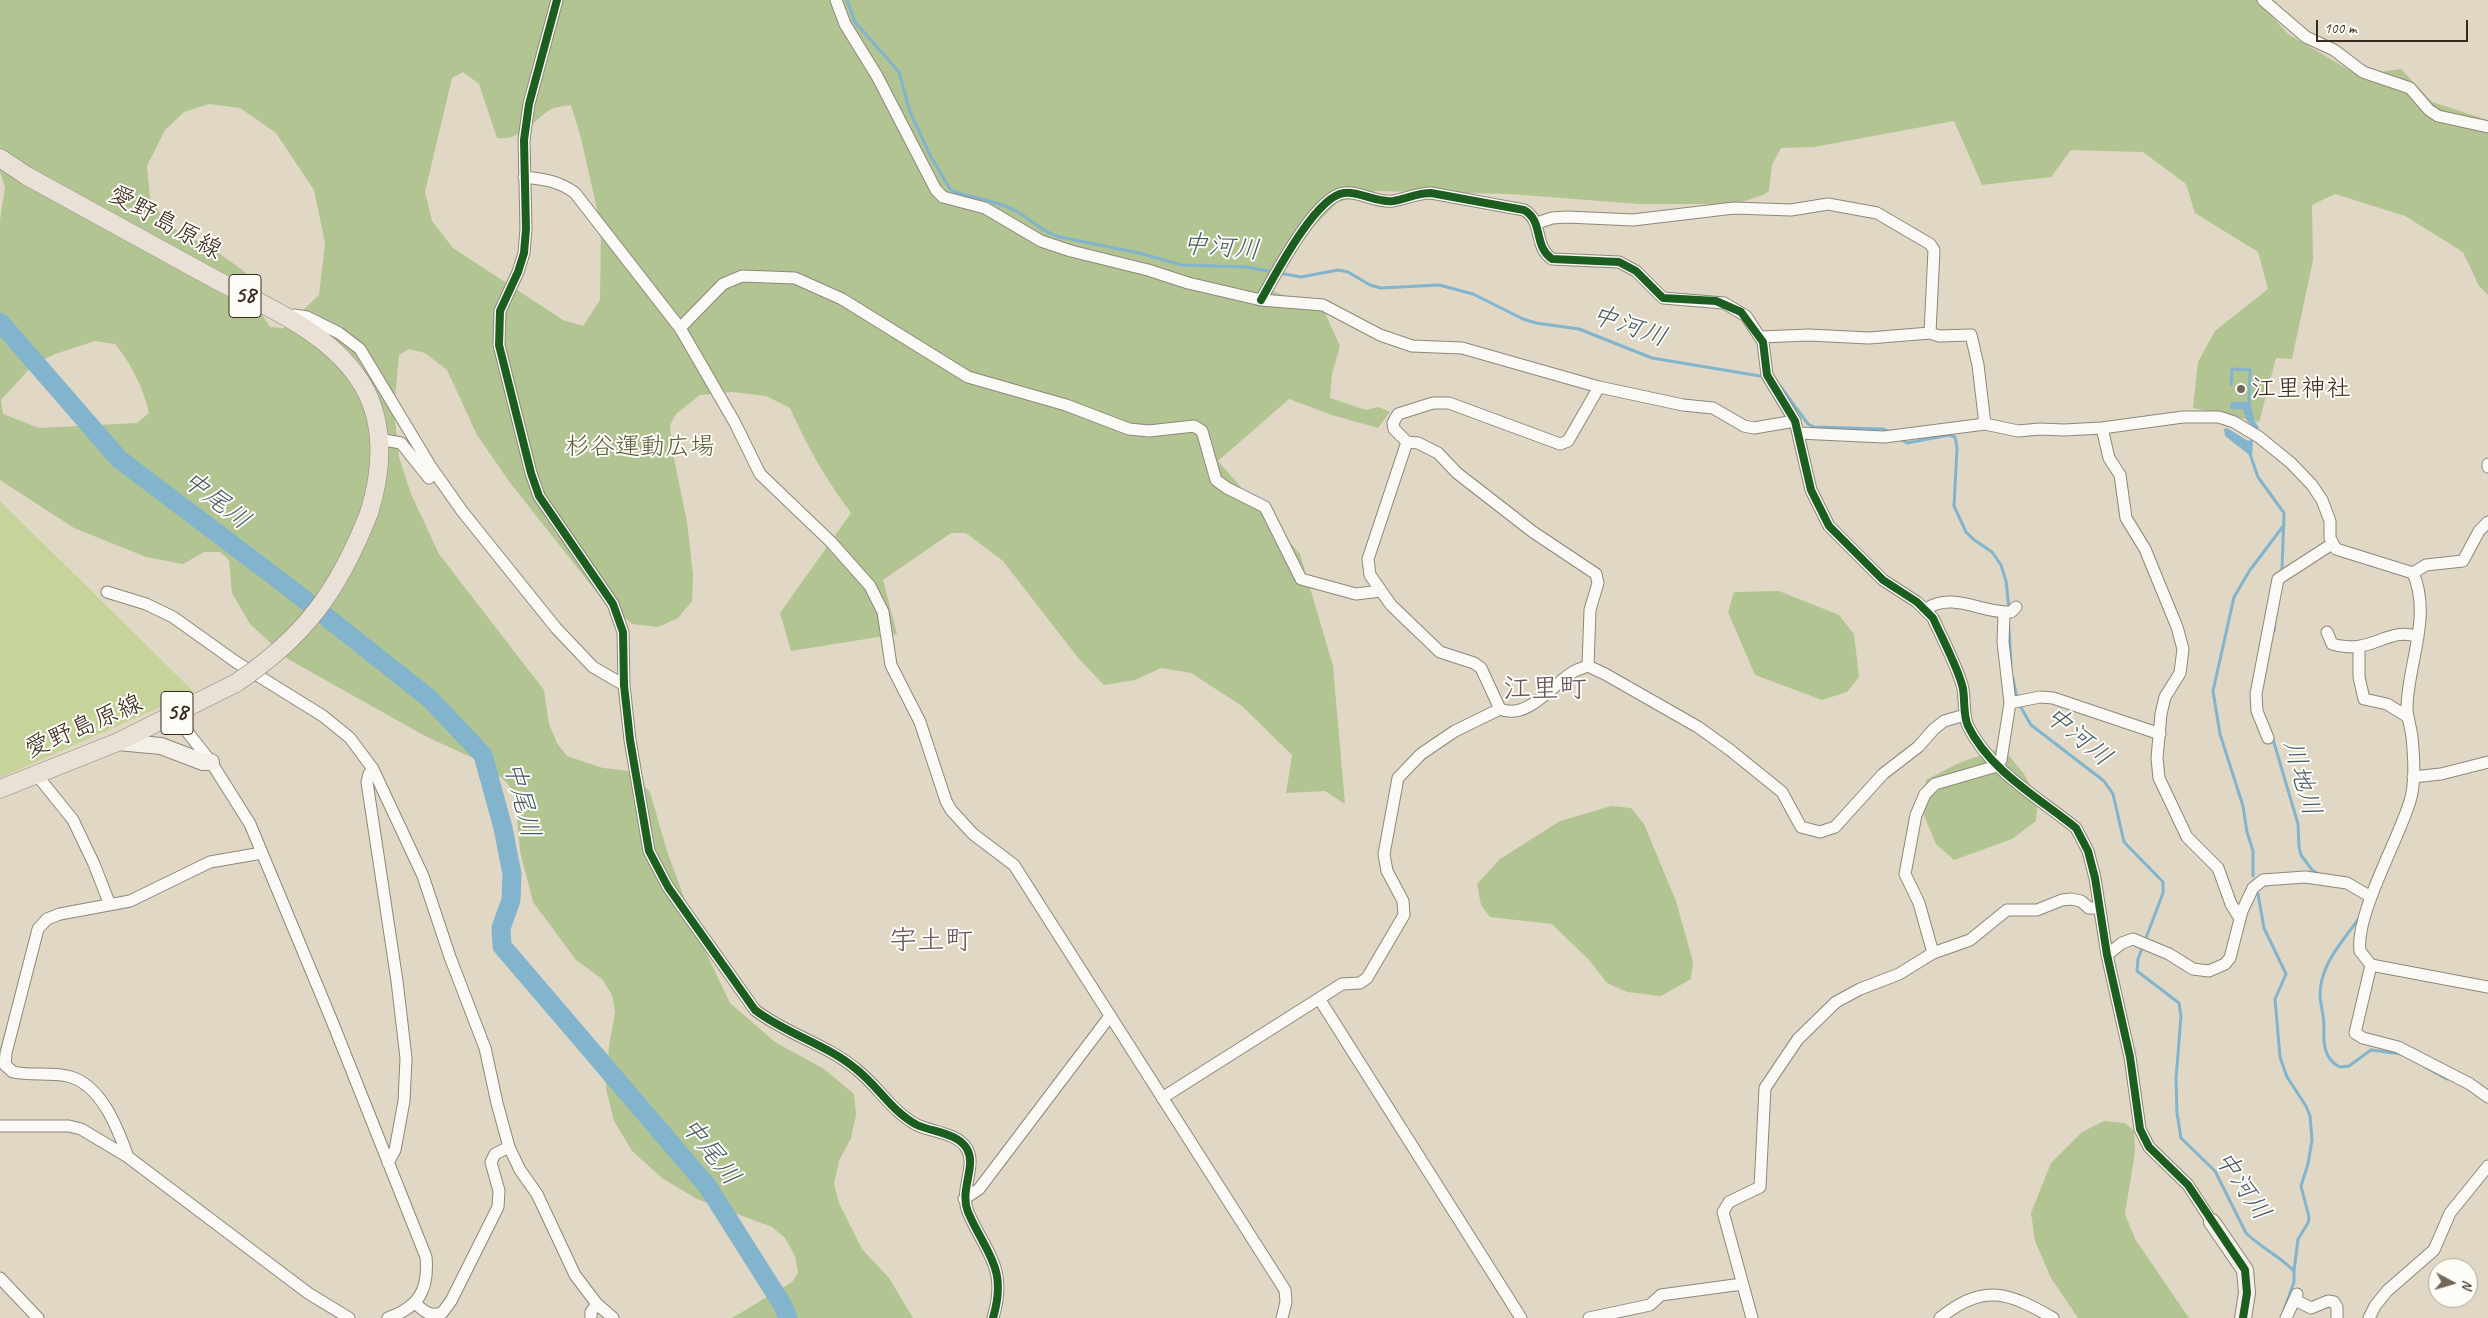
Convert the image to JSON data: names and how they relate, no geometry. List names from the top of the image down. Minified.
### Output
{"streets":{"main road":["愛野島原線","58"]},"districts":["江里町","宇土町"],"water":["中河川","中尾川","川地川"],"parks":["杉谷運動広場"],"places":["江里神社"],"scale_bar":"100 m","north":"right"}
